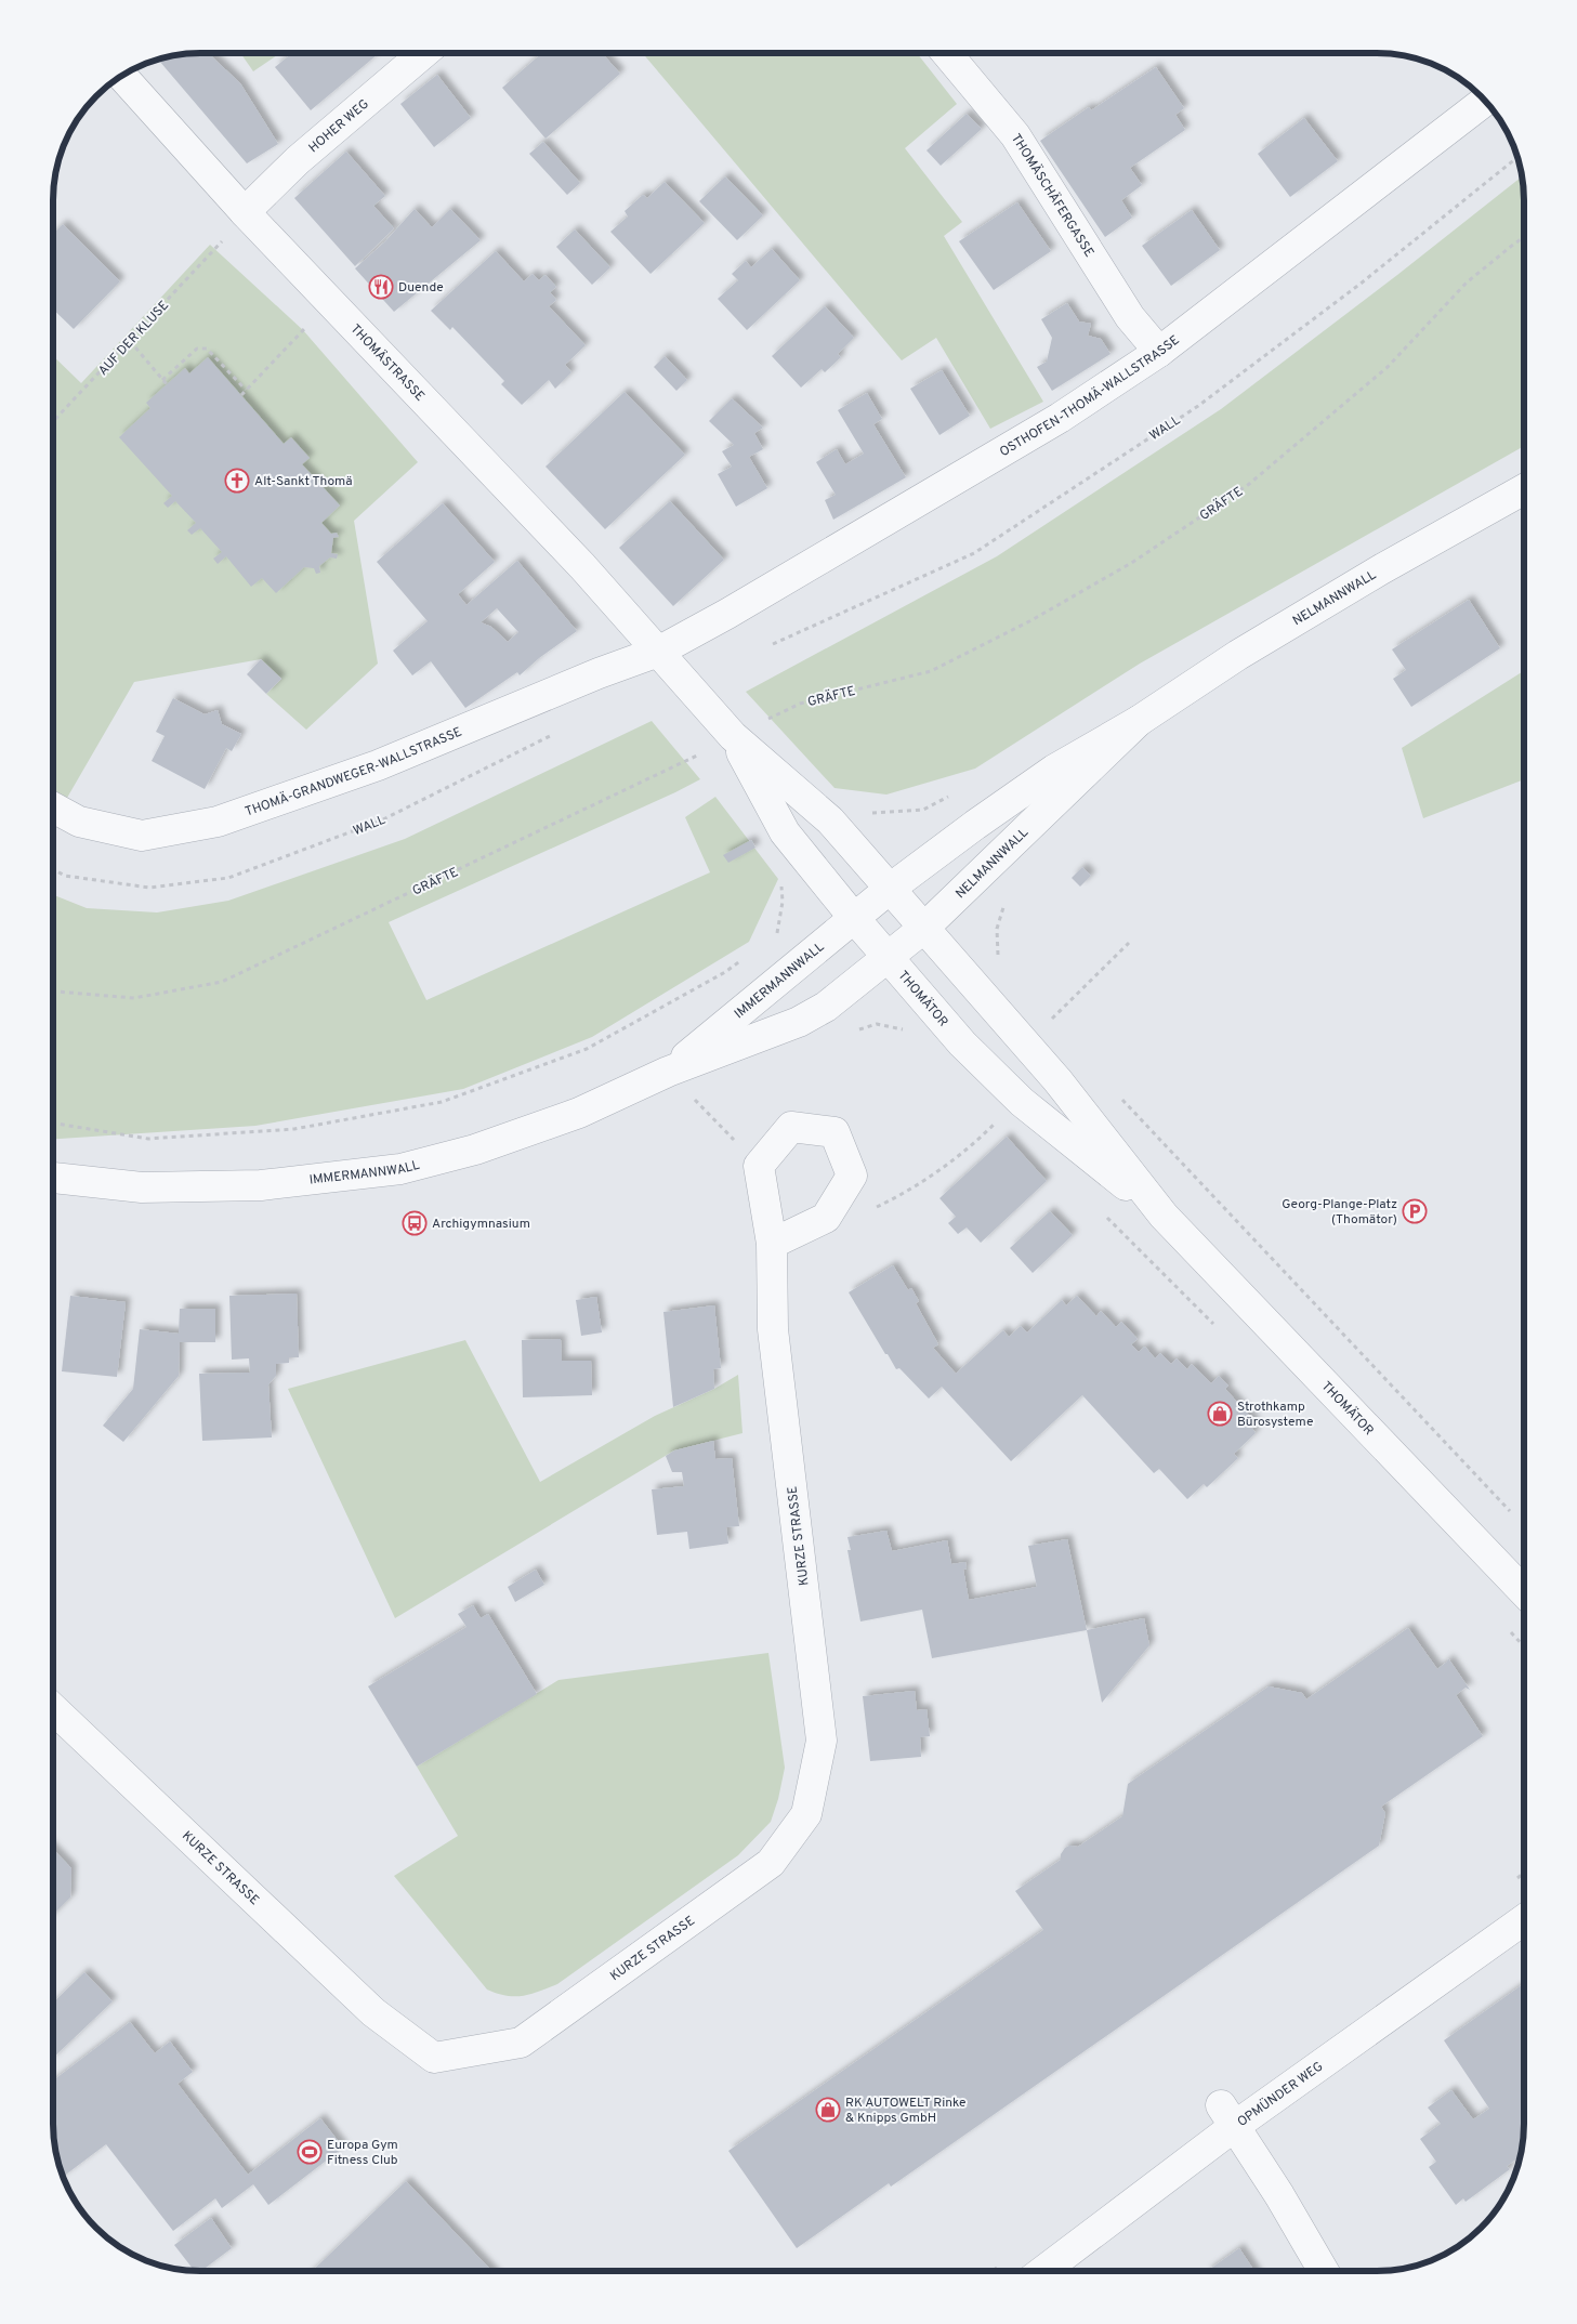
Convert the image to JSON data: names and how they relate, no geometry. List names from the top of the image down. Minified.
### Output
{"streets":{"street":["HOHER WEG","THOMÄSCHÄFERGASSE","THOMÄSTRASSE","OSTHOFEN-THOMÄ-WALLSTRASSE","NELMANNWALL","THOMÄ-GRANDWEGER-WALLSTRASSE","IMMERMANNWALL","THOMÄTOR","KURZE STRASSE","OPMÜNDER WEG"],"path":["AUF DER KLUSE","WALL","GRÄFTE"]},"crossings":[["HOHER WEG","THOMÄSTRASSE"],["THOMÄSCHÄFERGASSE","OSTHOFEN-THOMÄ-WALLSTRASSE"],["THOMÄSTRASSE","OSTHOFEN-THOMÄ-WALLSTRASSE"],["THOMÄSTRASSE","THOMÄ-GRANDWEGER-WALLSTRASSE"],["THOMÄSTRASSE","THOMÄTOR"],["OSTHOFEN-THOMÄ-WALLSTRASSE","THOMÄ-GRANDWEGER-WALLSTRASSE"],["OSTHOFEN-THOMÄ-WALLSTRASSE","THOMÄTOR"],["GRÄFTE","THOMÄTOR"],["NELMANNWALL","IMMERMANNWALL"],["NELMANNWALL","THOMÄTOR"],["THOMÄ-GRANDWEGER-WALLSTRASSE","THOMÄTOR"],["IMMERMANNWALL","THOMÄTOR"]],"places":{"restaurant":["Duende"],"church":["Alt-Sankt Thomä"],"parking":["Georg-Plange-Platz (Thomätor)"],"bus stop":["Archigymnasium"],"shop":["Strothkamp Bürosysteme","RK AUTOWELT Rinke & Knipps GmbH"],"sports":["Europa Gym Fitness Club"]}}
